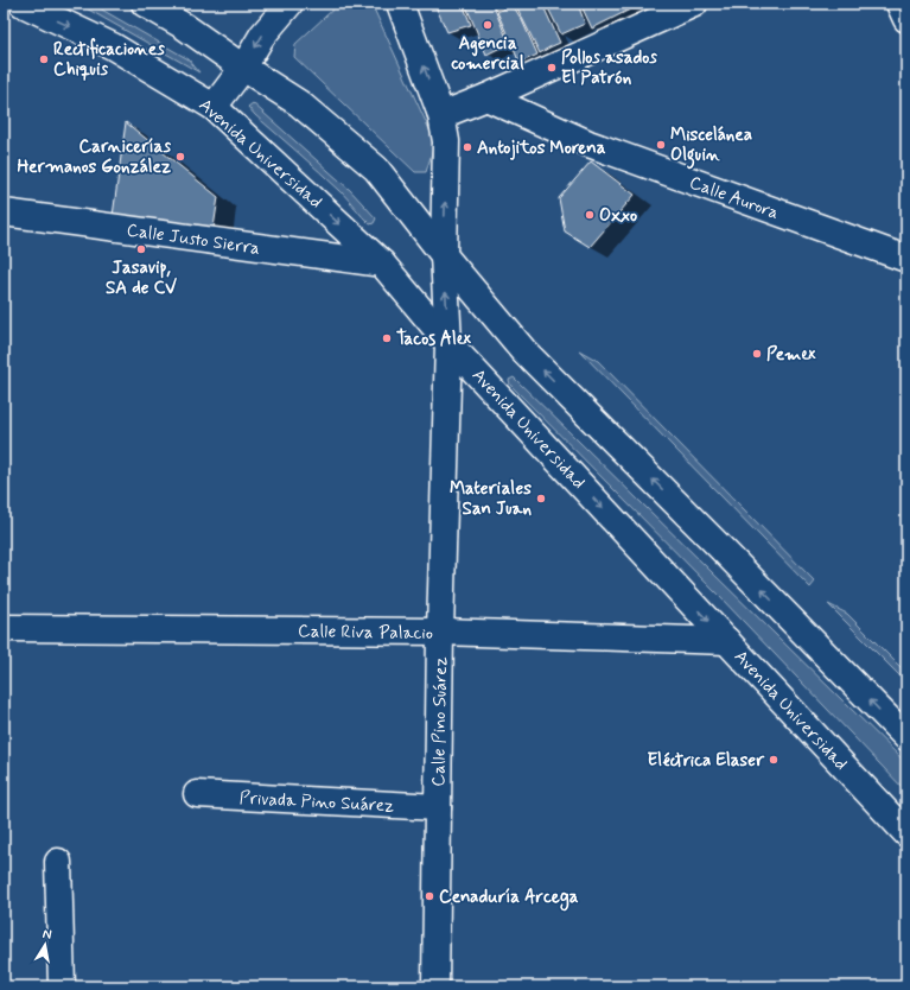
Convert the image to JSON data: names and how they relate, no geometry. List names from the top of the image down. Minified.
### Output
{"streets":{"street":["Avenida Universidad","Calle Aurora","Calle Justo Sierra","Calle Riva Palacio","Calle Pino Suárez","Privada Pino Suárez"]},"crossings":[["Avenida Universidad","Calle Justo Sierra"],["Avenida Universidad","Calle Riva Palacio"],["Avenida Universidad","Calle Pino Suárez"],["Calle Riva Palacio","Calle Pino Suárez"],["Calle Pino Suárez","Privada Pino Suárez"]],"places":["Agencia comercial","Rectificaciones Chiquis","Pollos asados El Patrón","Miscelánea Olguin","Antojitos Morena","Carnicerías Hermanos González","Oxxo","Jasavip, SA de CV","Tacos Alex","Pemex","Materiales San Juan","Eléctrica Elaser","Cenaduría Arcega"],"north":"top"}
